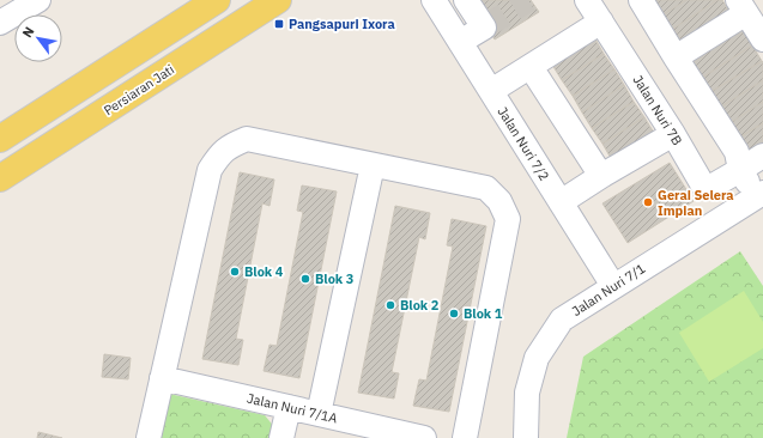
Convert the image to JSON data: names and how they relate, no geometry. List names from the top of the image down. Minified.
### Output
{"streets":{"main road":["Persiaran Jati"],"street":["Jalan Nuri 7B","Jalan Nuri 7/2","Jalan Nuri 7/1","Jalan Nuri 7/1A"]},"crossings":[["Jalan Nuri 7/2","Jalan Nuri 7/1"]],"places":{"transit":["Pangsapuri Ixora"],"other":["Gerai Selera Impian","Blok 4","Blok 3","Blok 2","Blok 1"]},"north":"top left"}
